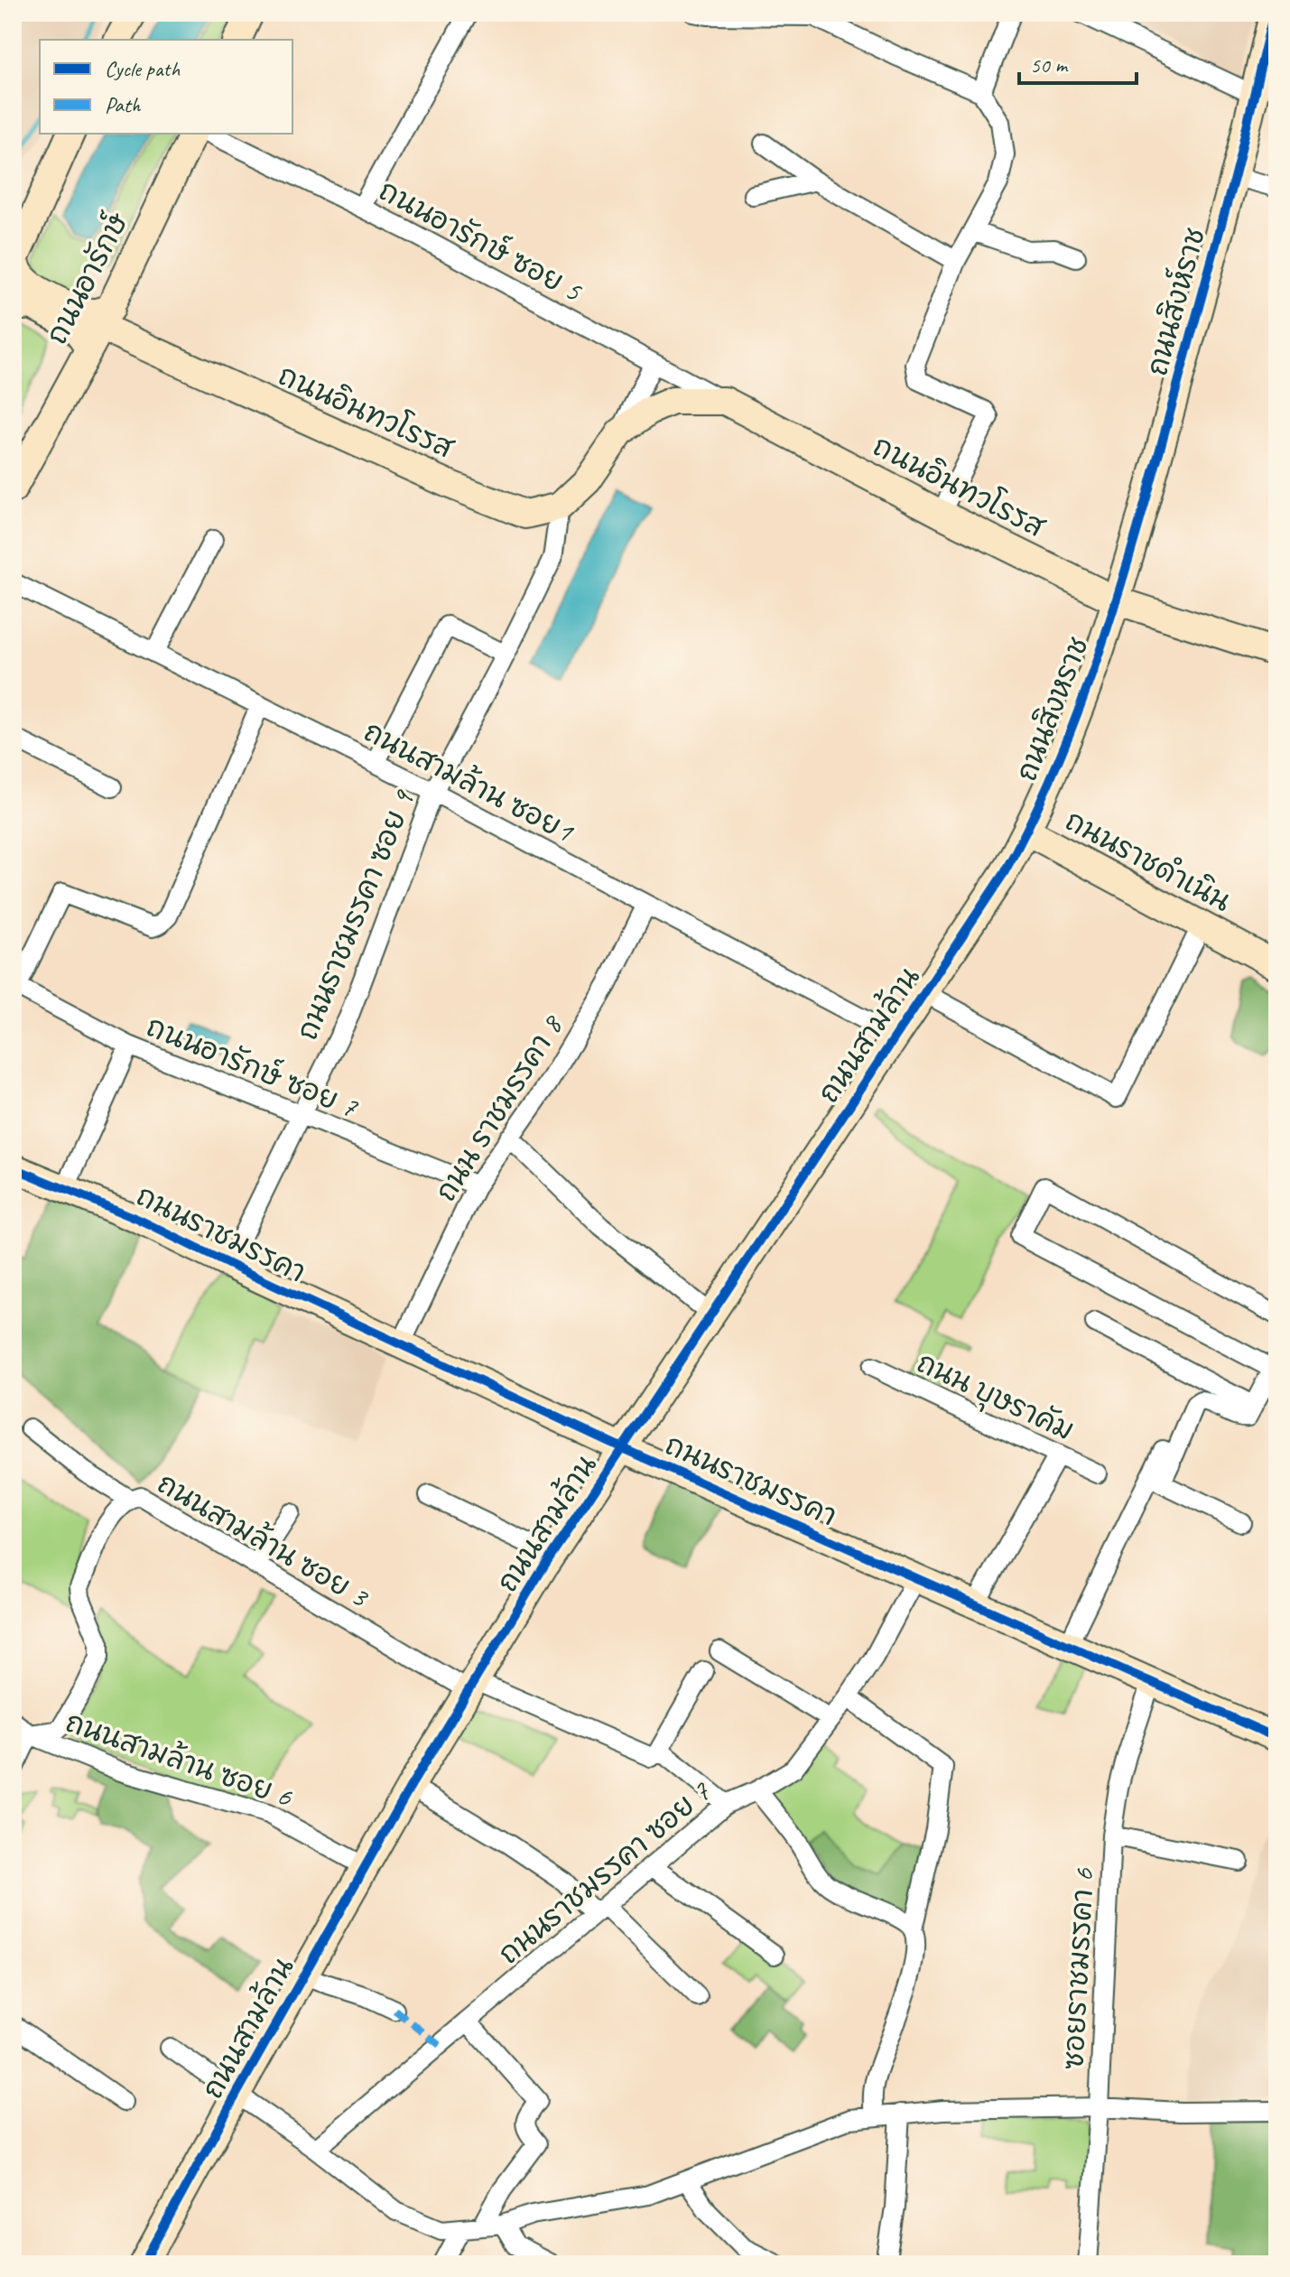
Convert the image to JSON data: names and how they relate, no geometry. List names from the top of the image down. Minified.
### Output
{"streets":{"street":["ถนนอารักษ์ ซอย 5","ถนนอารักษ์","ถนนสิงห์ราช","ถนนอินทวโรรส","ถนนสิงหราช","ถนนสามล้าน ซอย1","ถนนราชดำเนิน","ถนนราชมรรคา ซอย 9","ถนนสามล้าน","ถนนอารักษ์ ซอย 7","ถนน ราชมรรคา 8","ถนนราชมรรคา","ถนน บุษราคัม","ถนนสามล้าน ซอย 3","ถนนสามล้าน ซอย 6","ถนนราชมรรคา ซอย 7","ซอยราชมรรคา 6"]},"crossings":[["ถนนอารักษ์ ซอย 5","ถนนอินทวโรรส"],["ถนนอารักษ์","ถนนอินทวโรรส"],["ถนนสิงห์ราช","ถนนอินทวโรรส"],["ถนนสิงห์ราช","ถนนสิงหราช"],["ถนนอินทวโรรส","ถนนสิงหราช"],["ถนนอินทวโรรส","ถนนราชมรรคา ซอย 9"],["ถนนสิงหราช","ถนนราชดำเนิน"],["ถนนสิงหราช","ถนนสามล้าน"],["ถนนสามล้าน ซอย1","ถนนราชมรรคา ซอย 9"],["ถนนสามล้าน ซอย1","ถนนสามล้าน"],["ถนนสามล้าน ซอย1","ถนน ราชมรรคา 8"],["ถนนราชดำเนิน","ถนนสามล้าน"],["ถนนราชมรรคา ซอย 9","ถนนอารักษ์ ซอย 7"],["ถนนราชมรรคา ซอย 9","ถนนราชมรรคา"],["ถนนสามล้าน","ถนนราชมรรคา"],["ถนนสามล้าน","ถนนสามล้าน ซอย 3"],["ถนนสามล้าน","ถนนสามล้าน ซอย 6"],["ถนนอารักษ์ ซอย 7","ถนน ราชมรรคา 8"],["ถนน ราชมรรคา 8","ถนนราชมรรคา"],["ถนนราชมรรคา","ถนนราชมรรคา ซอย 7"],["ถนนราชมรรคา","ซอยราชมรรคา 6"],["ถนนสามล้าน ซอย 3","ถนนสามล้าน ซอย 6"]],"legend":["Cycle path","Path"],"scale_bar":"50 m"}
